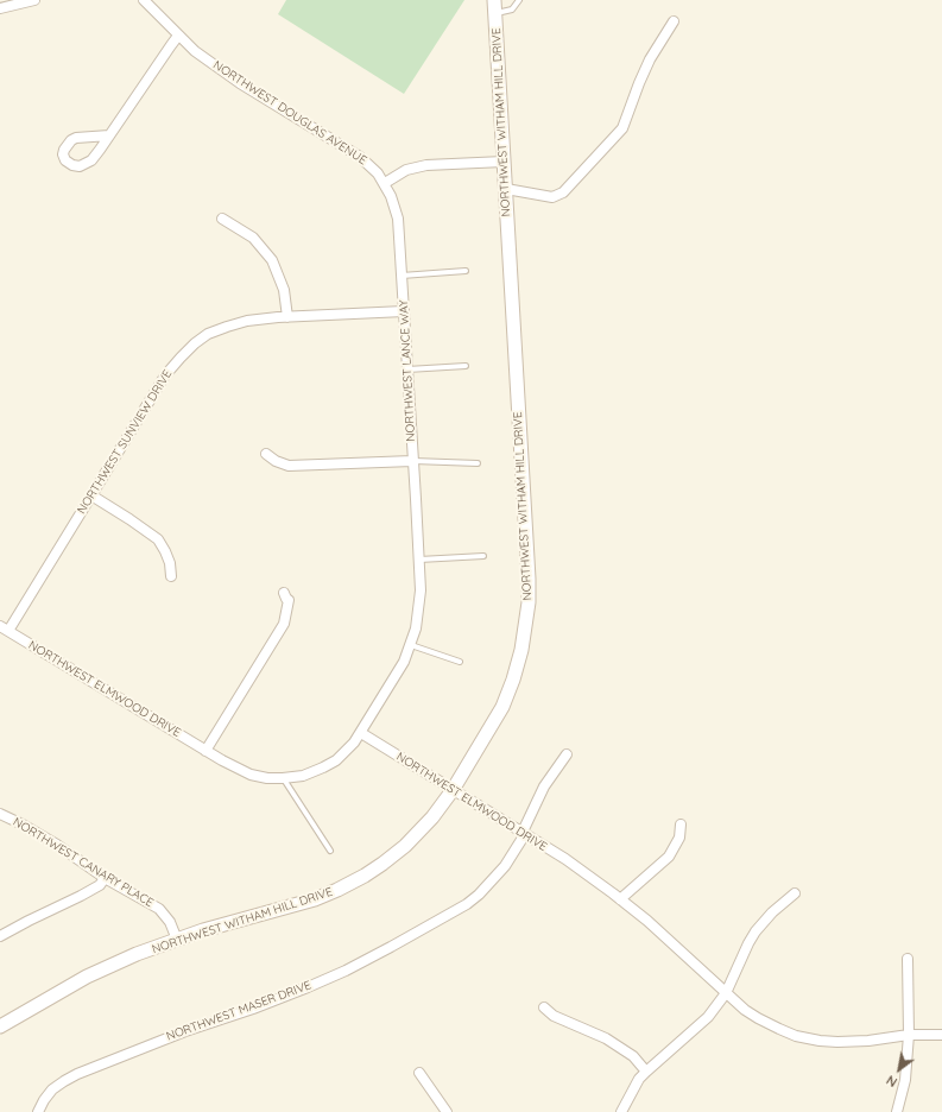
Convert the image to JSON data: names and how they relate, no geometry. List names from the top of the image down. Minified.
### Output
{"streets":{"street":["NORTHWEST DOUGLAS AVENUE","NORTHWEST WITHAM HILL DRIVE","NORTHWEST LANCE WAY","NORTHWEST SUNVIEW DRIVE","NORTHWEST ELMWOOD DRIVE","NORTHWEST CANARY PLACE","NORTHWEST MASER DRIVE"]},"crossings":[["NORTHWEST DOUGLAS AVENUE","NORTHWEST LANCE WAY"],["NORTHWEST WITHAM HILL DRIVE","NORTHWEST ELMWOOD DRIVE"],["NORTHWEST WITHAM HILL DRIVE","NORTHWEST CANARY PLACE"],["NORTHWEST LANCE WAY","NORTHWEST SUNVIEW DRIVE"],["NORTHWEST LANCE WAY","NORTHWEST ELMWOOD DRIVE"],["NORTHWEST SUNVIEW DRIVE","NORTHWEST ELMWOOD DRIVE"],["NORTHWEST ELMWOOD DRIVE","NORTHWEST MASER DRIVE"]],"north":"bottom left"}
